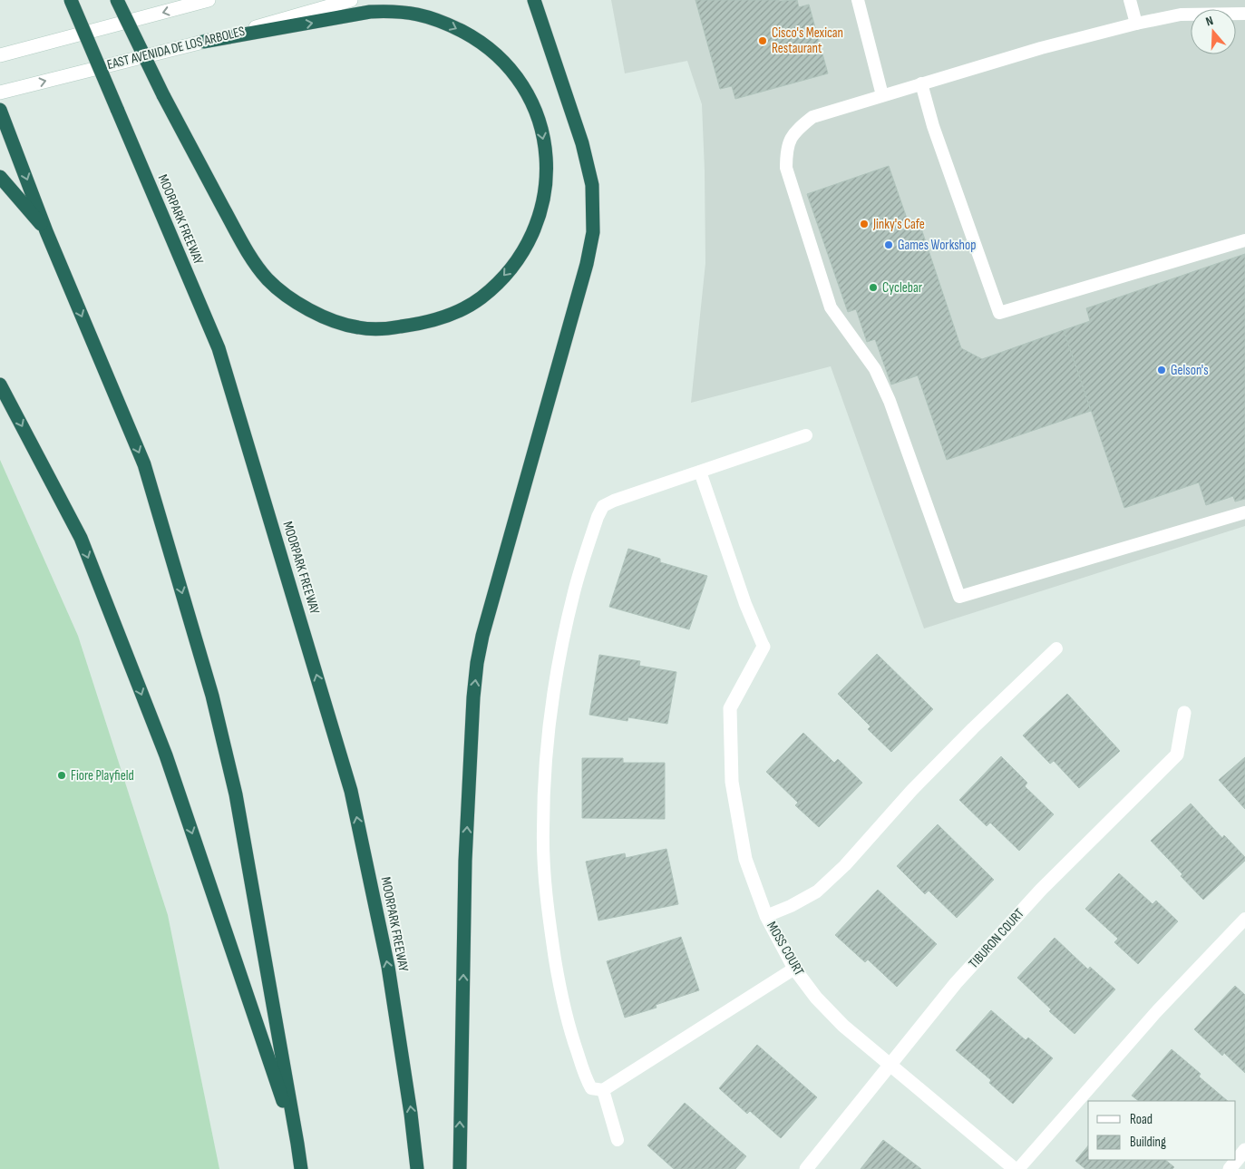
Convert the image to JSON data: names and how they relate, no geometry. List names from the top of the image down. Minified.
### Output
{"streets":{"highway":["MOORPARK FREEWAY"],"street":["EAST AVENIDA DE LOS ARBOLES","TIBURON COURT","MOSS COURT"]},"crossings":[["TIBURON COURT","MOSS COURT"]],"places":["Cisco's Mexican Restaurant","Jinky's Cafe","Games Workshop","Cyclebar","Gelson's","Fiore Playfield"],"legend":["Road","Building"],"north":"top"}
